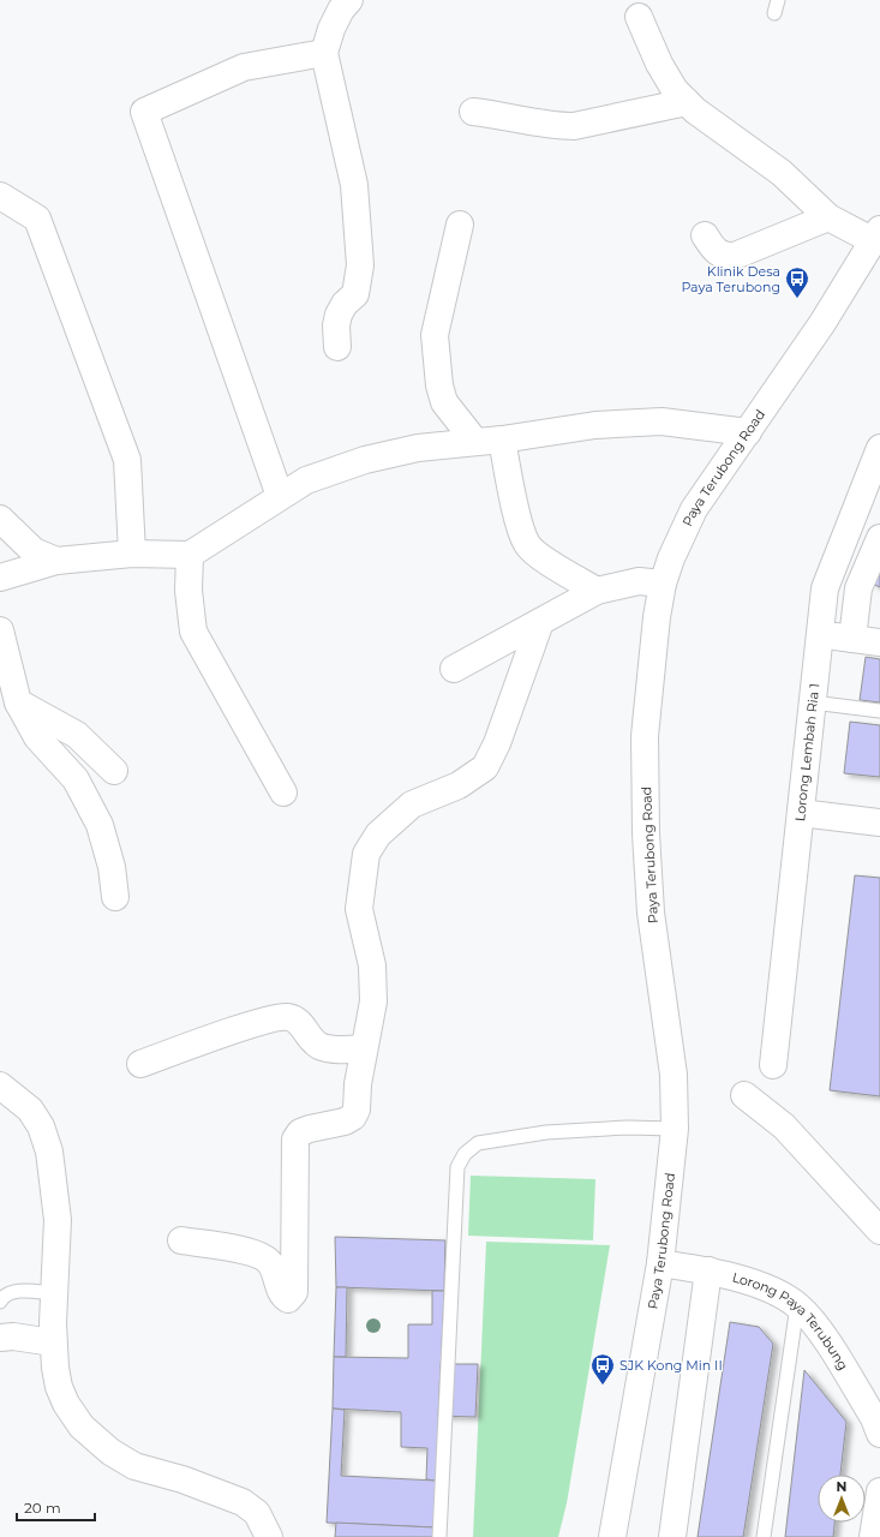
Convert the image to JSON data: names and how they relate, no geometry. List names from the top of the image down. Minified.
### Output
{"streets":{"street":["Paya Terubong Road","Lorong Lembah Ria 1","Lorong Paya Terubung"]},"crossings":[["Paya Terubong Road","Lorong Paya Terubung"]],"places":{"bus stop":["Klinik Desa Paya Terubong","SJK Kong Min II"]},"scale_bar":"20 m","north":"top"}
